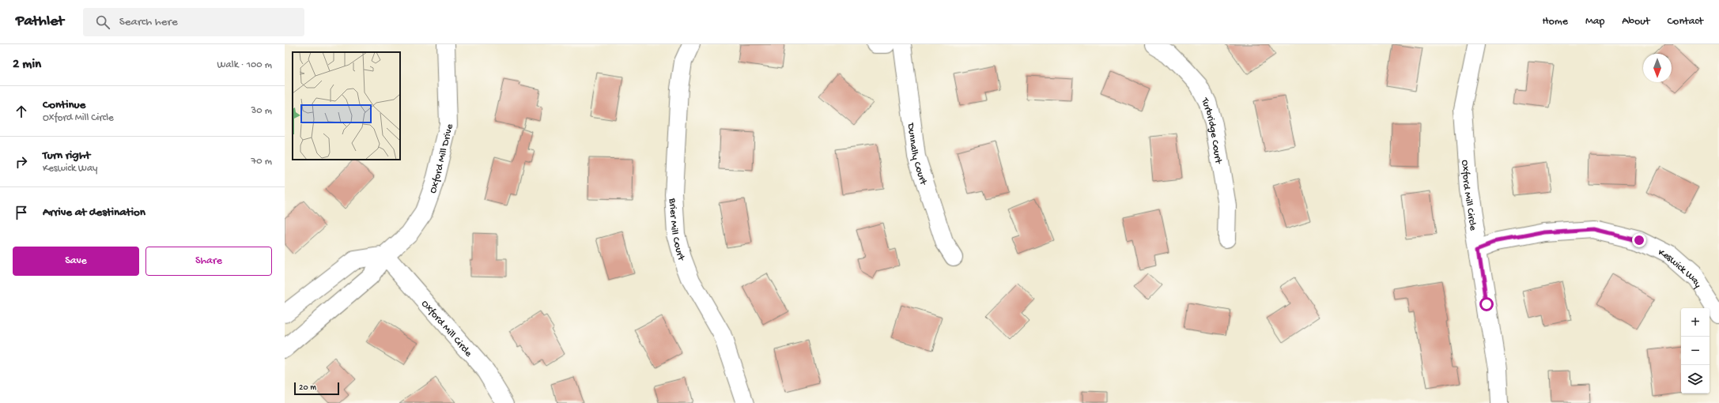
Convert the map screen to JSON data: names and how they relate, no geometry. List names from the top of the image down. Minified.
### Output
{"streets":{"street":["Turbridge Court","Dunnally Court","Oxford Mill Drive","Oxford Mill Circle","Brier Mill Court","Keswick Way"]},"crossings":[["Oxford Mill Drive","Oxford Mill Circle"],["Oxford Mill Circle","Keswick Way"]],"scale_bar":"20 m","north":"bottom","page":{"header":"Pathlet","search":"Search here","nav":["Home","Map","About","Contact"],"heading":["2 min","Walk · 100 m"],"list":[["Continue","Oxford Mill Circle","30 m"],["Turn right","Keswick Way","70 m"],"Arrive at destination"],"buttons":["Save","Share"],"map_buttons":["+","−"],"scale":"20 m"}}
